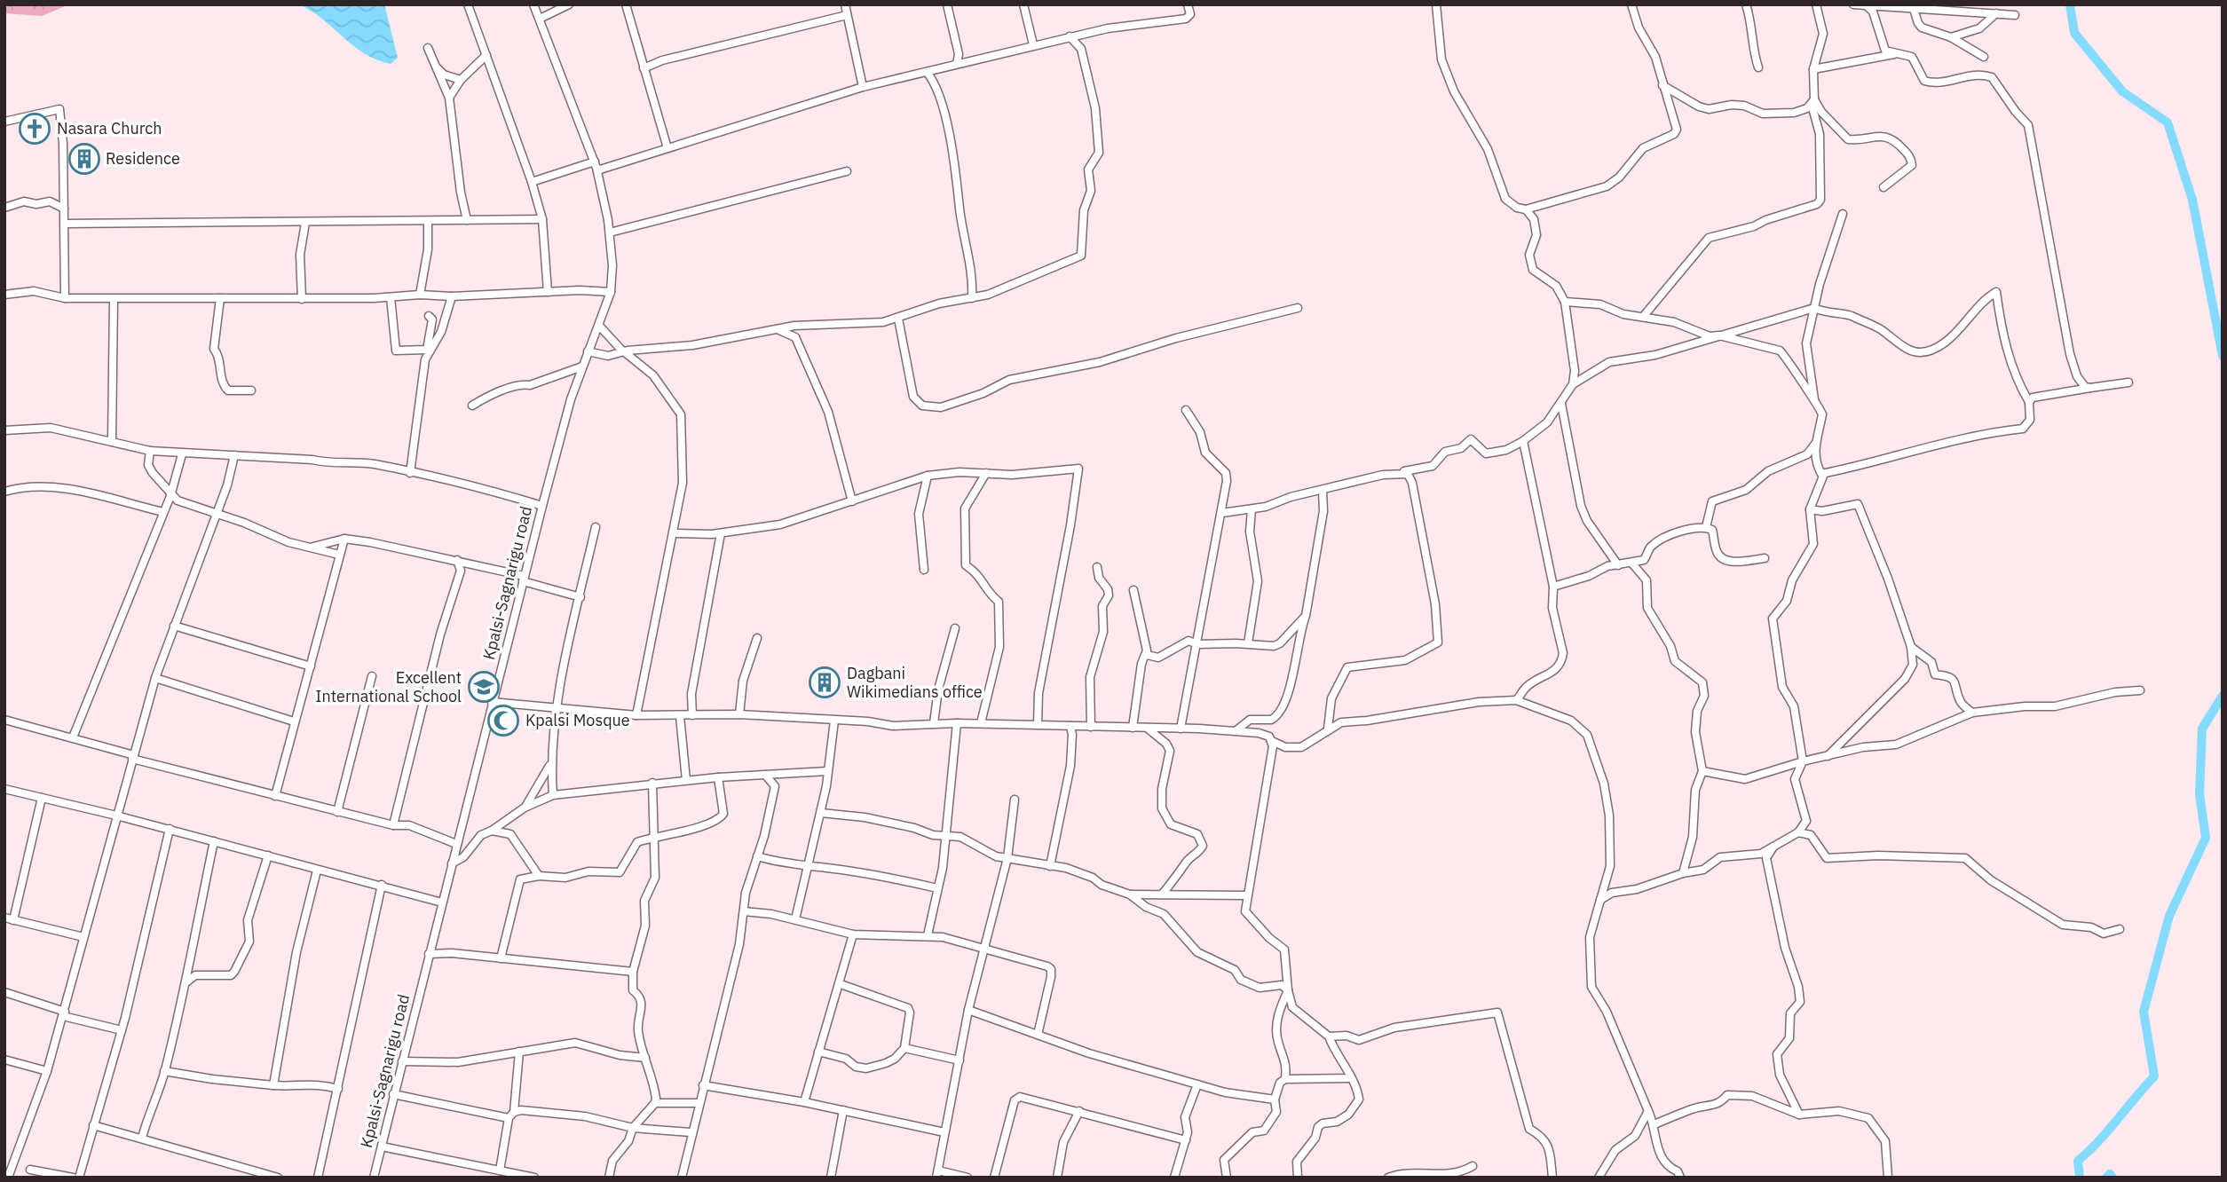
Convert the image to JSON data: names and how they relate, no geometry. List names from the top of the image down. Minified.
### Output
{"streets":{"street":["Kpalsi-Sagnarigu road"]},"places":{"church":["Nasara Church"],"building":["Residence","Dagbani Wikimedians office"],"school or university":["Excellent International School"],"mosque":["Kpalsi Mosque"]}}
